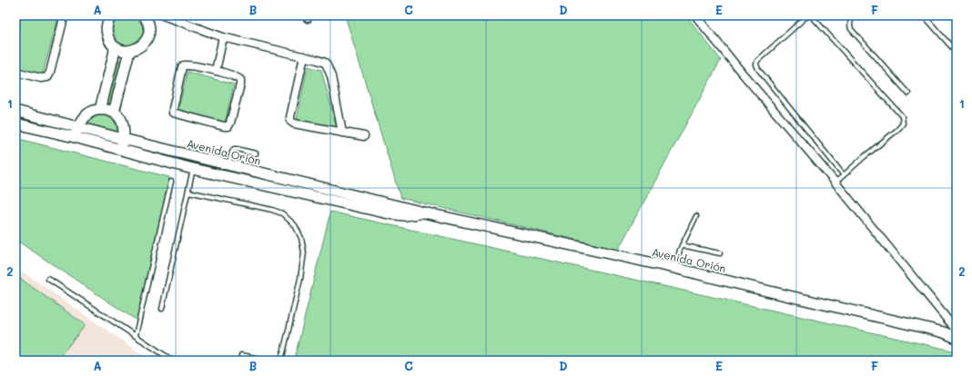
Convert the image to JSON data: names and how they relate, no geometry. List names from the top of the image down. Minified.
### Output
{"streets":{"street":["Avenida Orión"]},"grid":{"columns":["A","B","C","D","E","F"],"rows":["1","2"]}}
